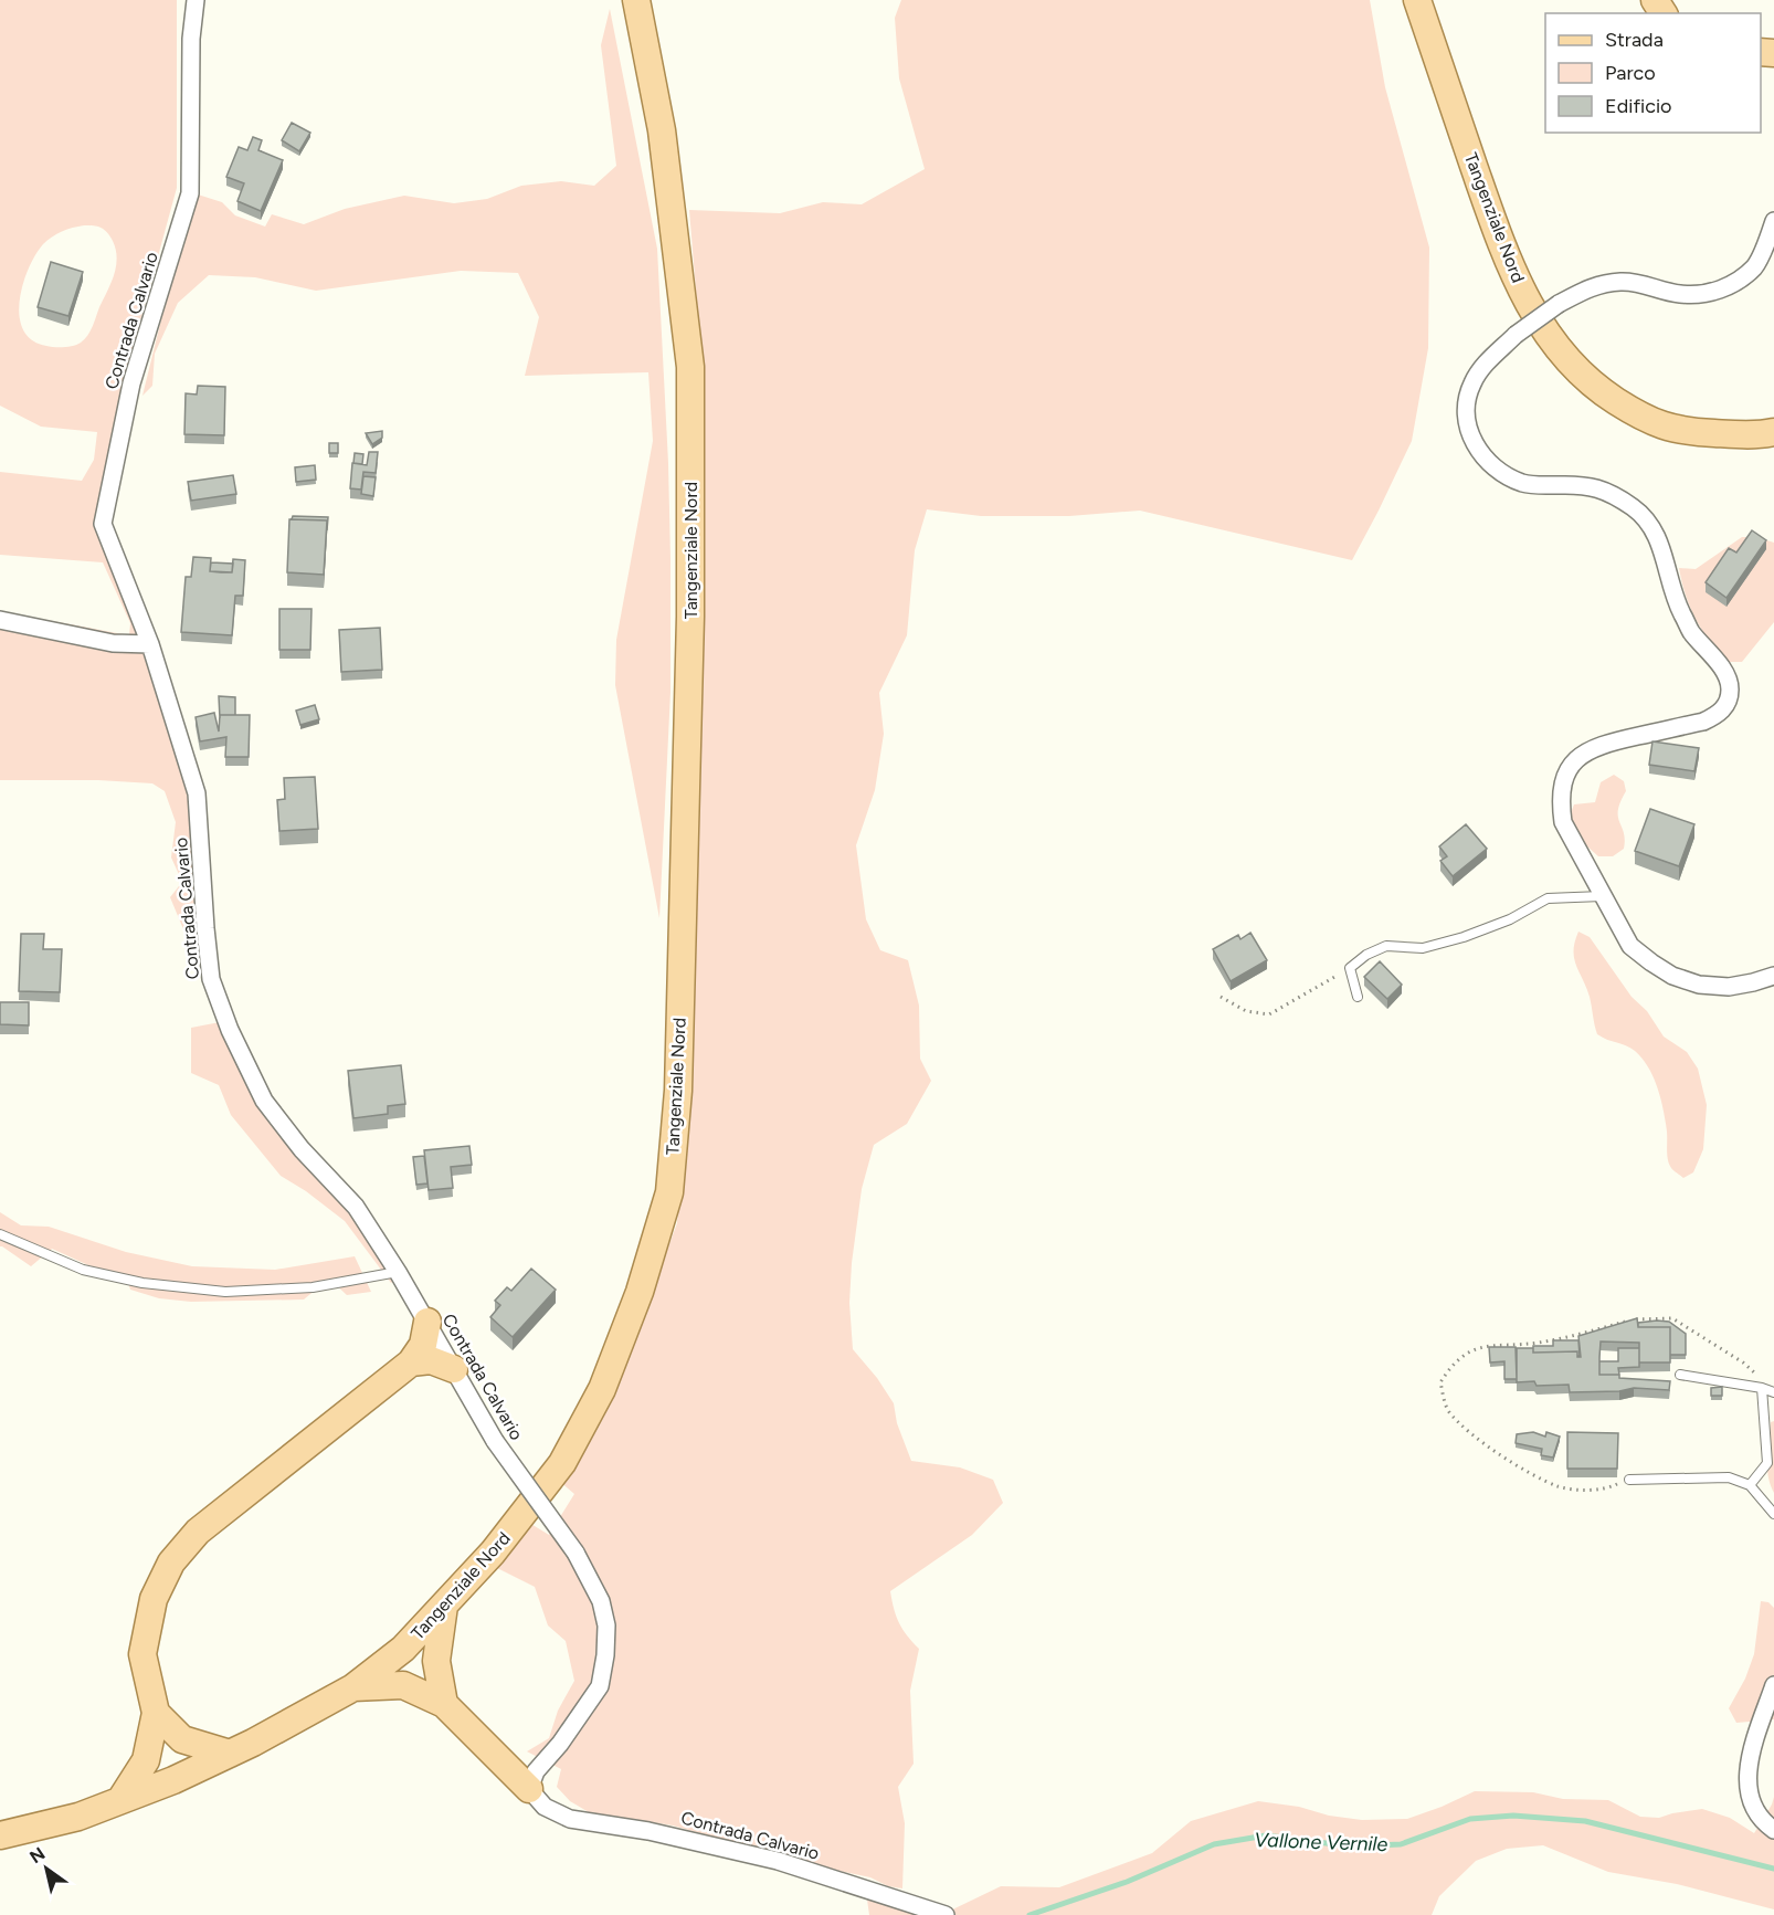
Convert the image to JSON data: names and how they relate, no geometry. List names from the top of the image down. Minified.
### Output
{"streets":{"main road":["Tangenziale Nord"],"street":["Contrada Calvario"]},"water":["Vallone Vernile"],"legend":["Strada","Parco","Edificio"],"north":"top left"}
